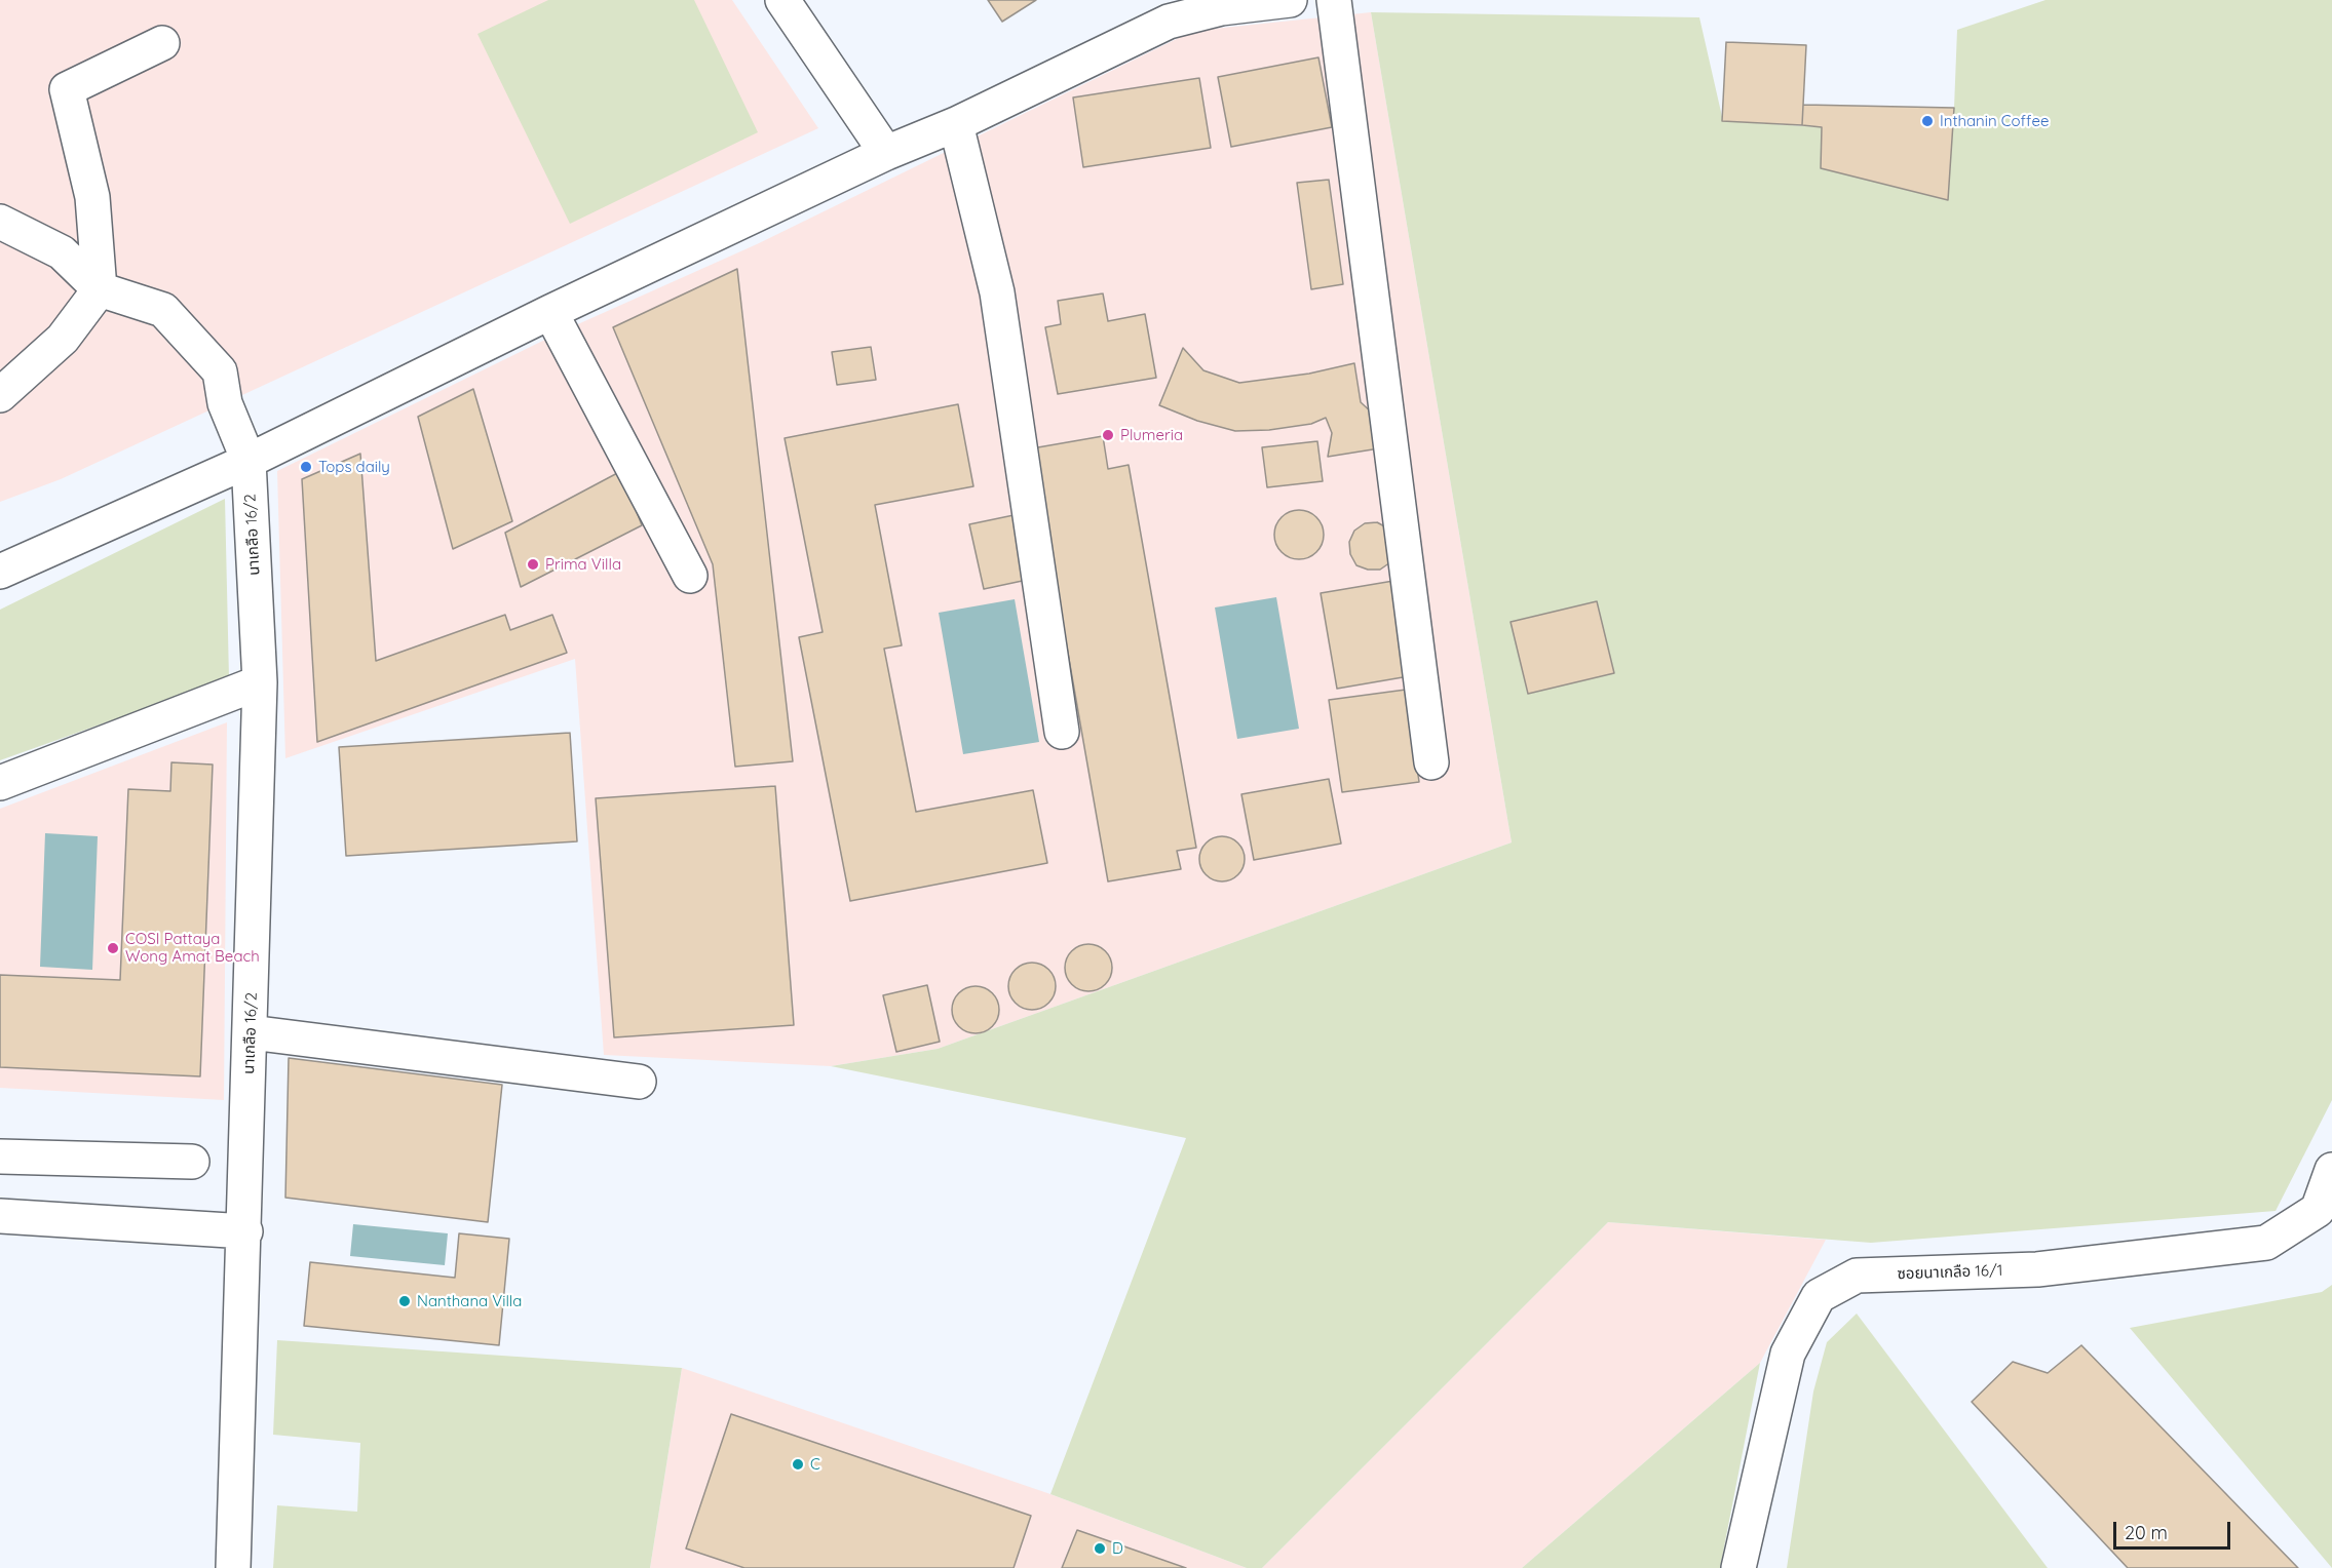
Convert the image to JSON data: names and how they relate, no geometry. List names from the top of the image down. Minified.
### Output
{"streets":{"street":["นาเกลือ 16/2","ซอยนาเกลือ 16/1"]},"places":["Inthanin Coffee","Plumeria","Tops daily","Prima Villa","COSI Pattaya Wong Amat Beach","Nanthana Villa","C","D"],"scale_bar":"20 m"}
